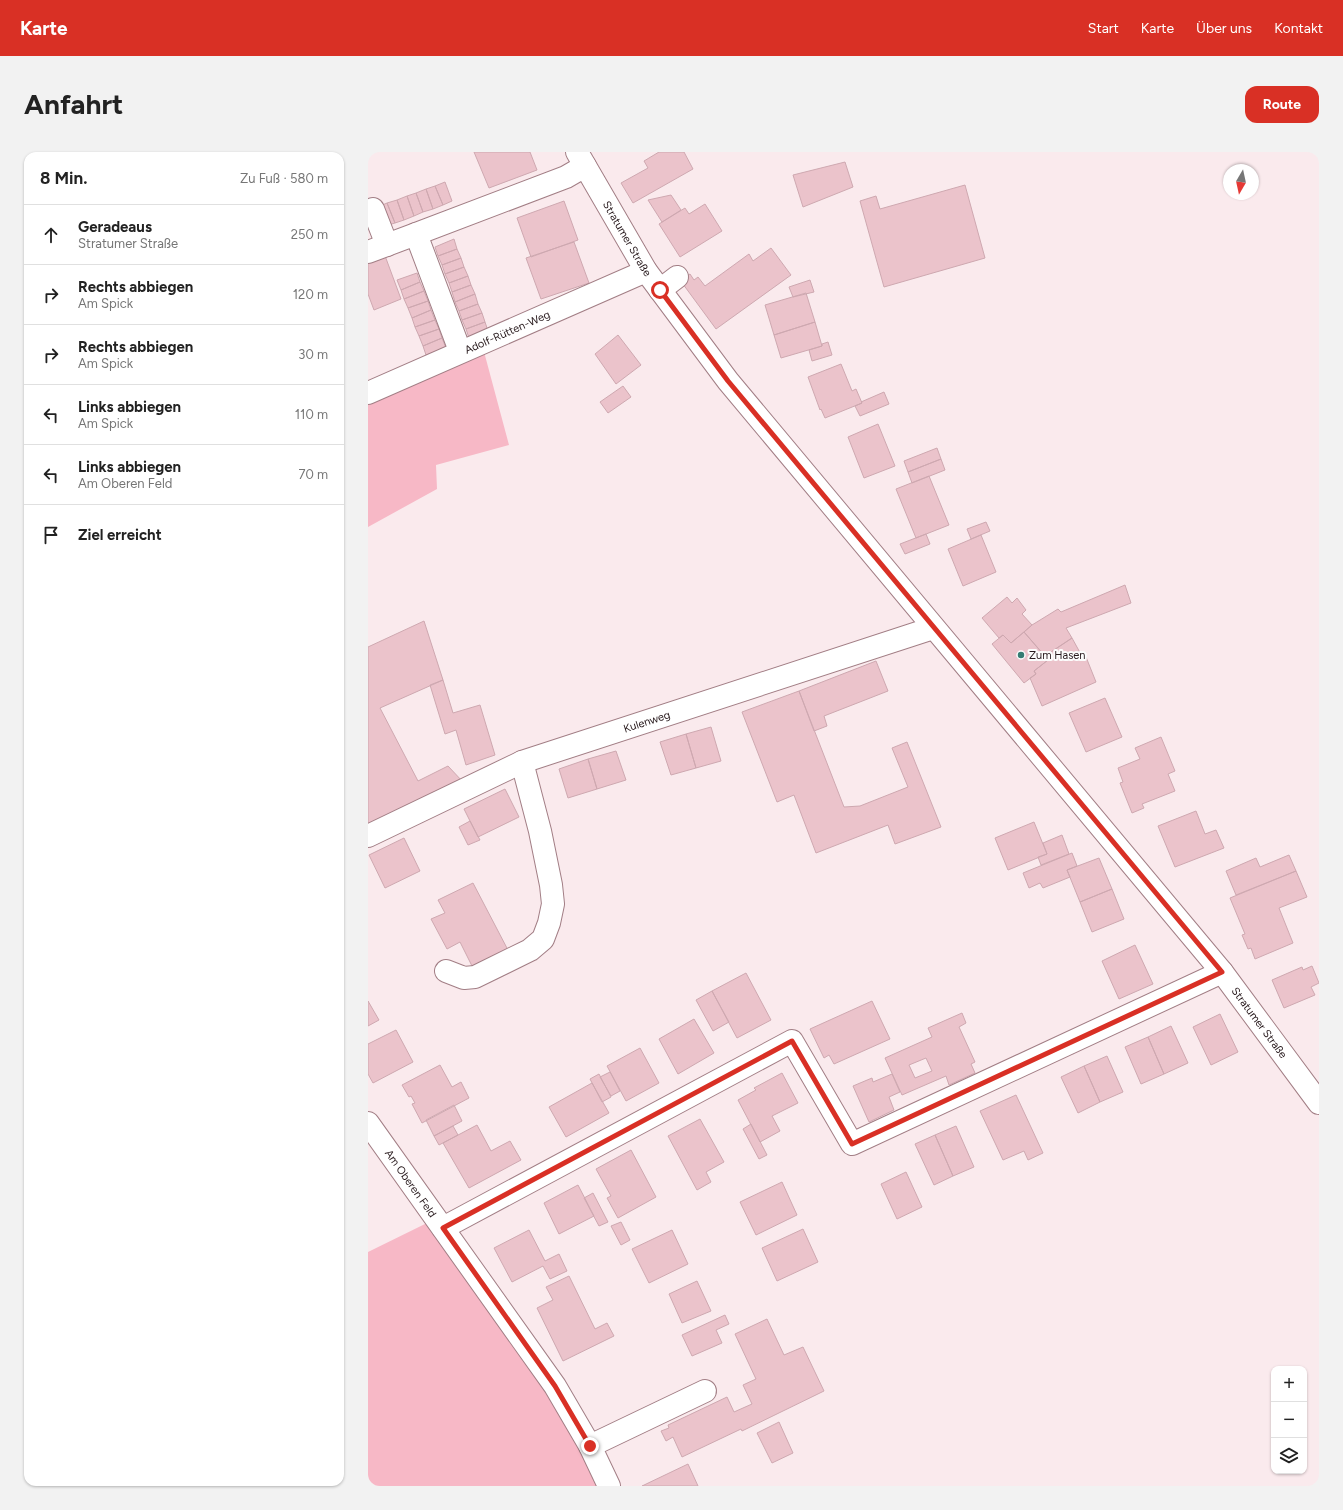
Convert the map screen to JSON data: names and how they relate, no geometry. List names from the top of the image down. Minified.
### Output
{"streets":{"street":["Stratumer Straße","Adolf-Rütten-Weg","Kulenweg","Am Oberen Feld"]},"crossings":[["Stratumer Straße","Adolf-Rütten-Weg"],["Stratumer Straße","Kulenweg"]],"places":["Zum Hasen"],"north":"bottom","page":{"header":"Karte","nav":["Start","Karte","Über uns","Kontakt"],"buttons":"Route","title":"Anfahrt","heading":["8 Min.","Zu Fuß · 580 m"],"list":[["Geradeaus","Stratumer Straße","250 m"],["Rechts abbiegen","Am Spick","120 m"],["Rechts abbiegen","Am Spick","30 m"],["Links abbiegen","Am Spick","110 m"],["Links abbiegen","Am Oberen Feld","70 m"],"Ziel erreicht"],"map_buttons":["+","−"]}}
